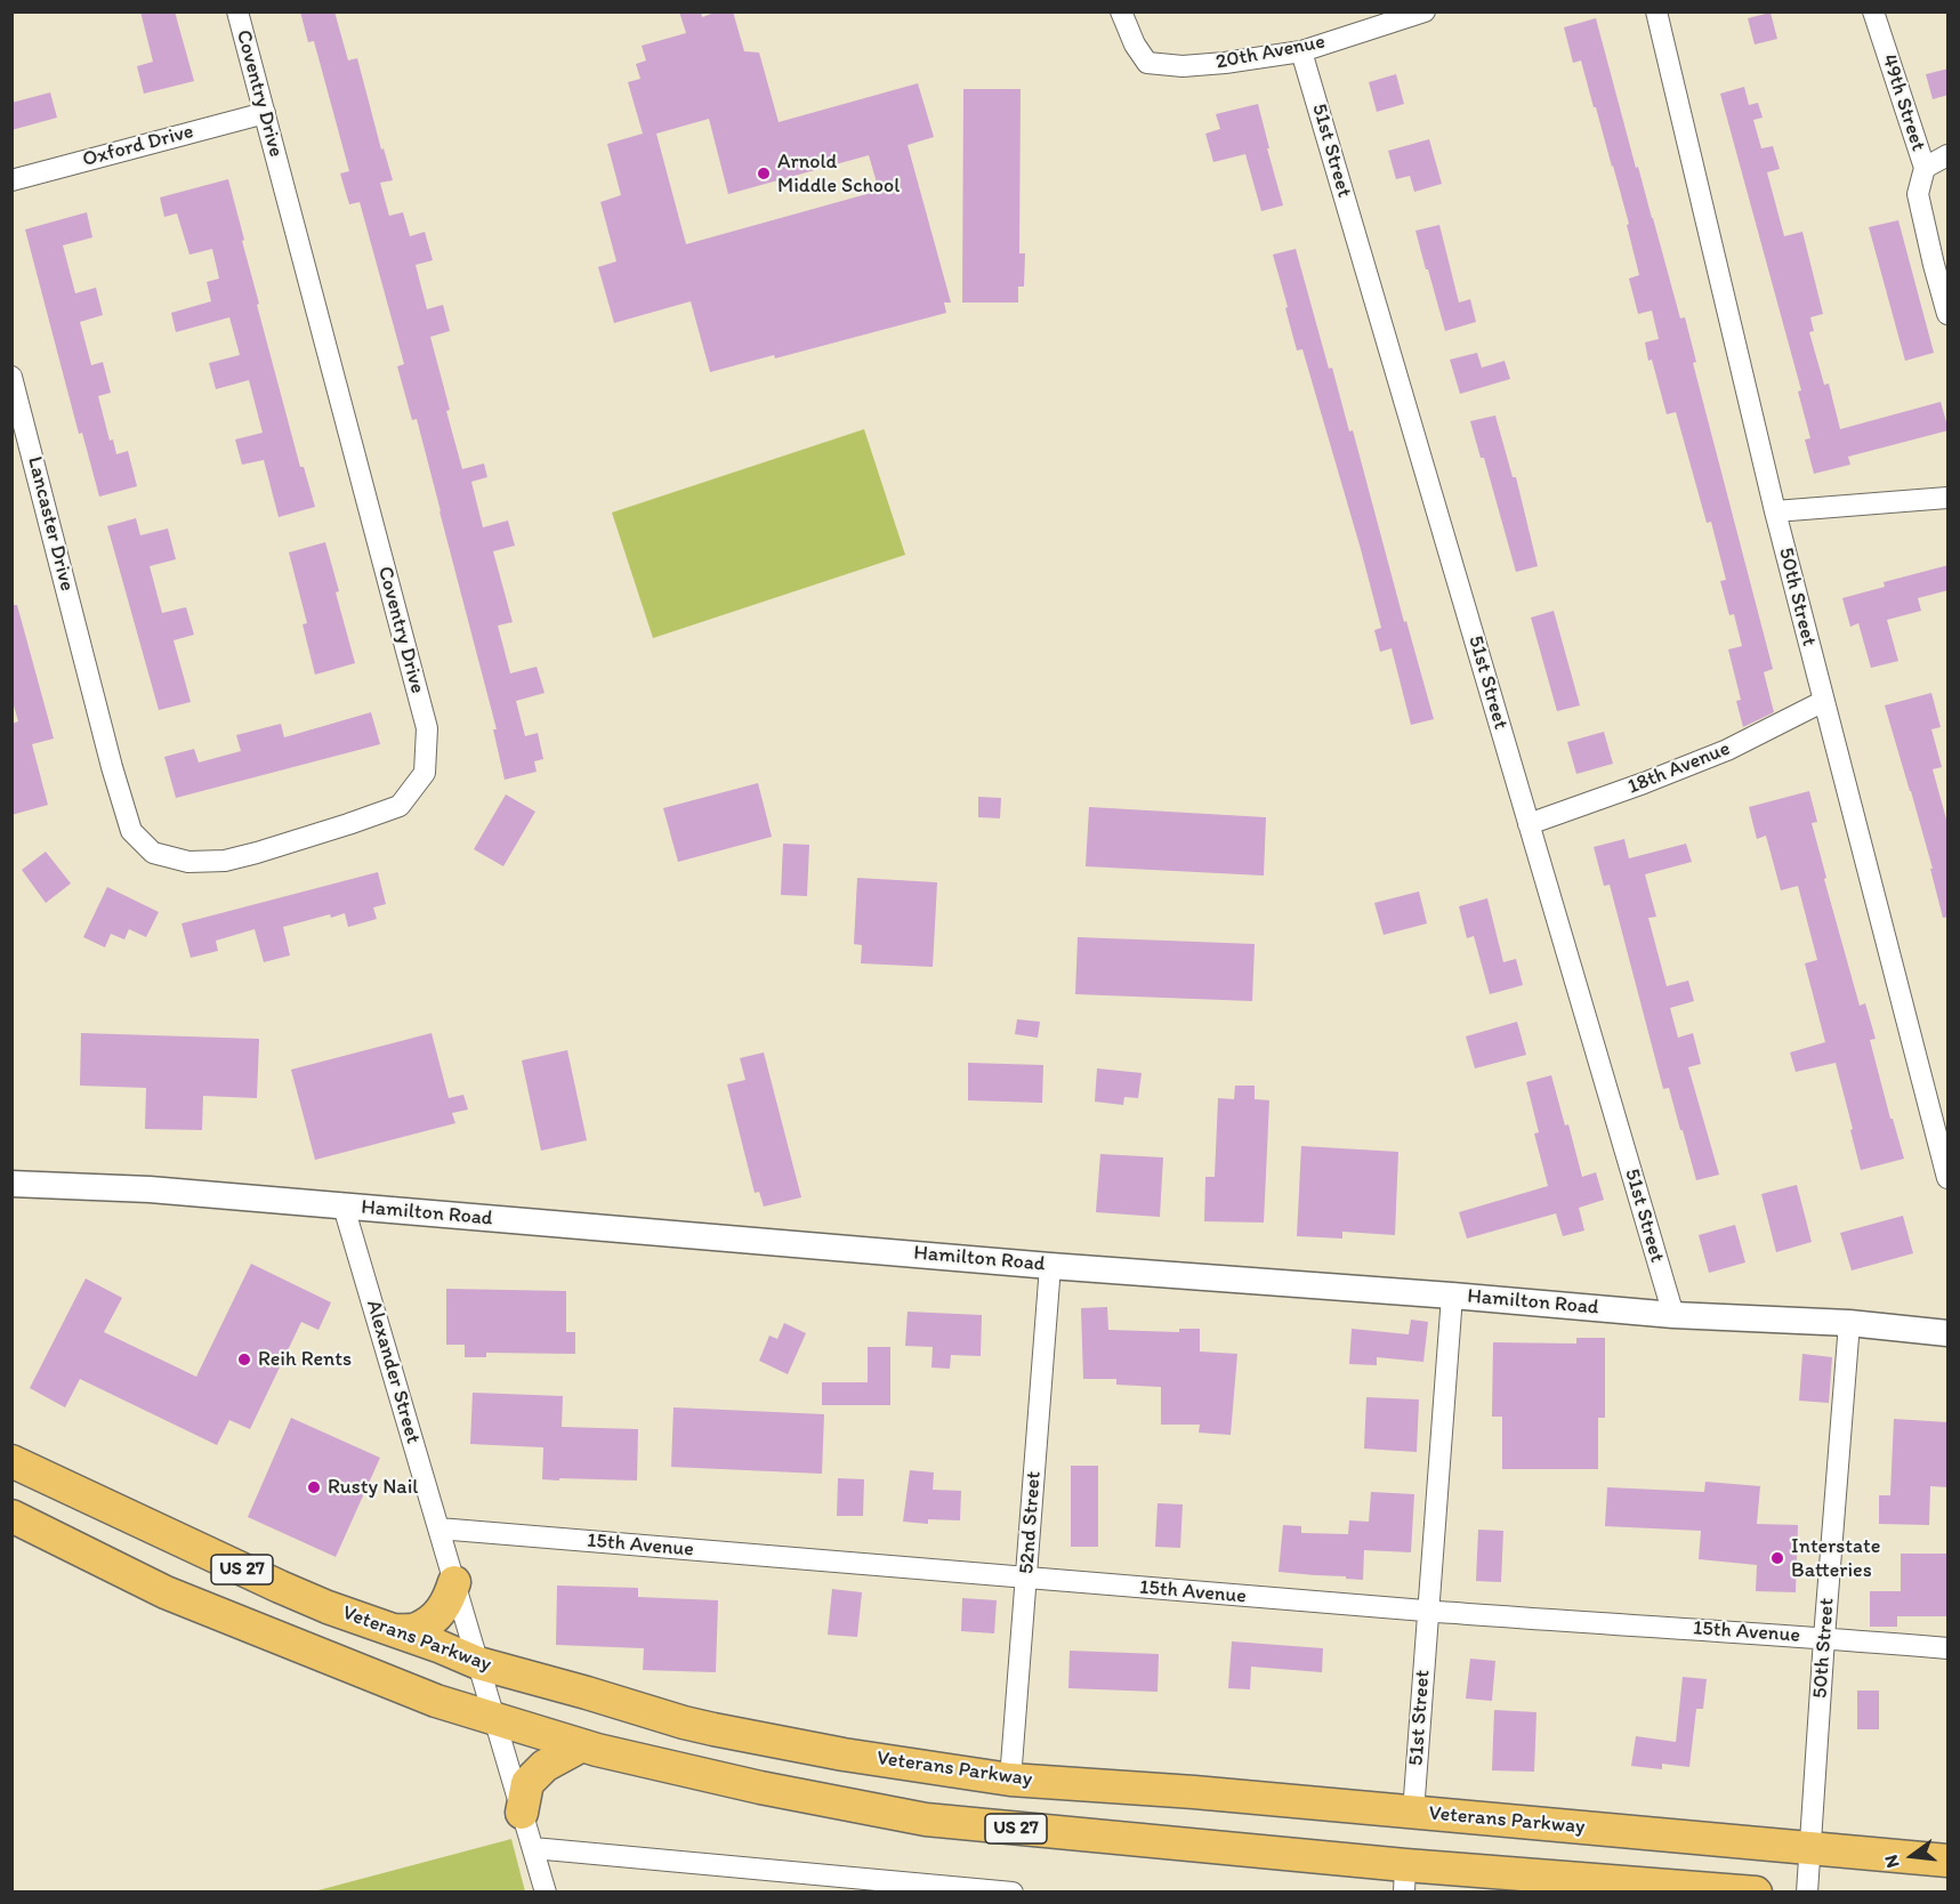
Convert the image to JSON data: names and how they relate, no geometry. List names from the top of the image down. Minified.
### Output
{"streets":{"main road":["US 27","Veterans Parkway"],"street":["20th Avenue","Coventry Drive","49th Street","Oxford Drive","51st Street","Lancaster Drive","50th Street","18th Avenue","Hamilton Road","Alexander Street","52nd Street","15th Avenue"]},"crossings":[["20th Avenue","51st Street"],["Coventry Drive","Oxford Drive"],["Coventry Drive","Lancaster Drive"],["51st Street","18th Avenue"],["51st Street","Hamilton Road"],["51st Street","15th Avenue"],["51st Street","Veterans Parkway"],["50th Street","18th Avenue"],["50th Street","Hamilton Road"],["50th Street","15th Avenue"],["50th Street","Veterans Parkway"],["Hamilton Road","Alexander Street"],["Hamilton Road","52nd Street"],["Alexander Street","15th Avenue"],["Alexander Street","US 27"],["Alexander Street","Veterans Parkway"],["52nd Street","15th Avenue"],["52nd Street","Veterans Parkway"]],"places":["Arnold Middle School","Reih Rents","Rusty Nail","Interstate Batteries"],"north":"left"}
